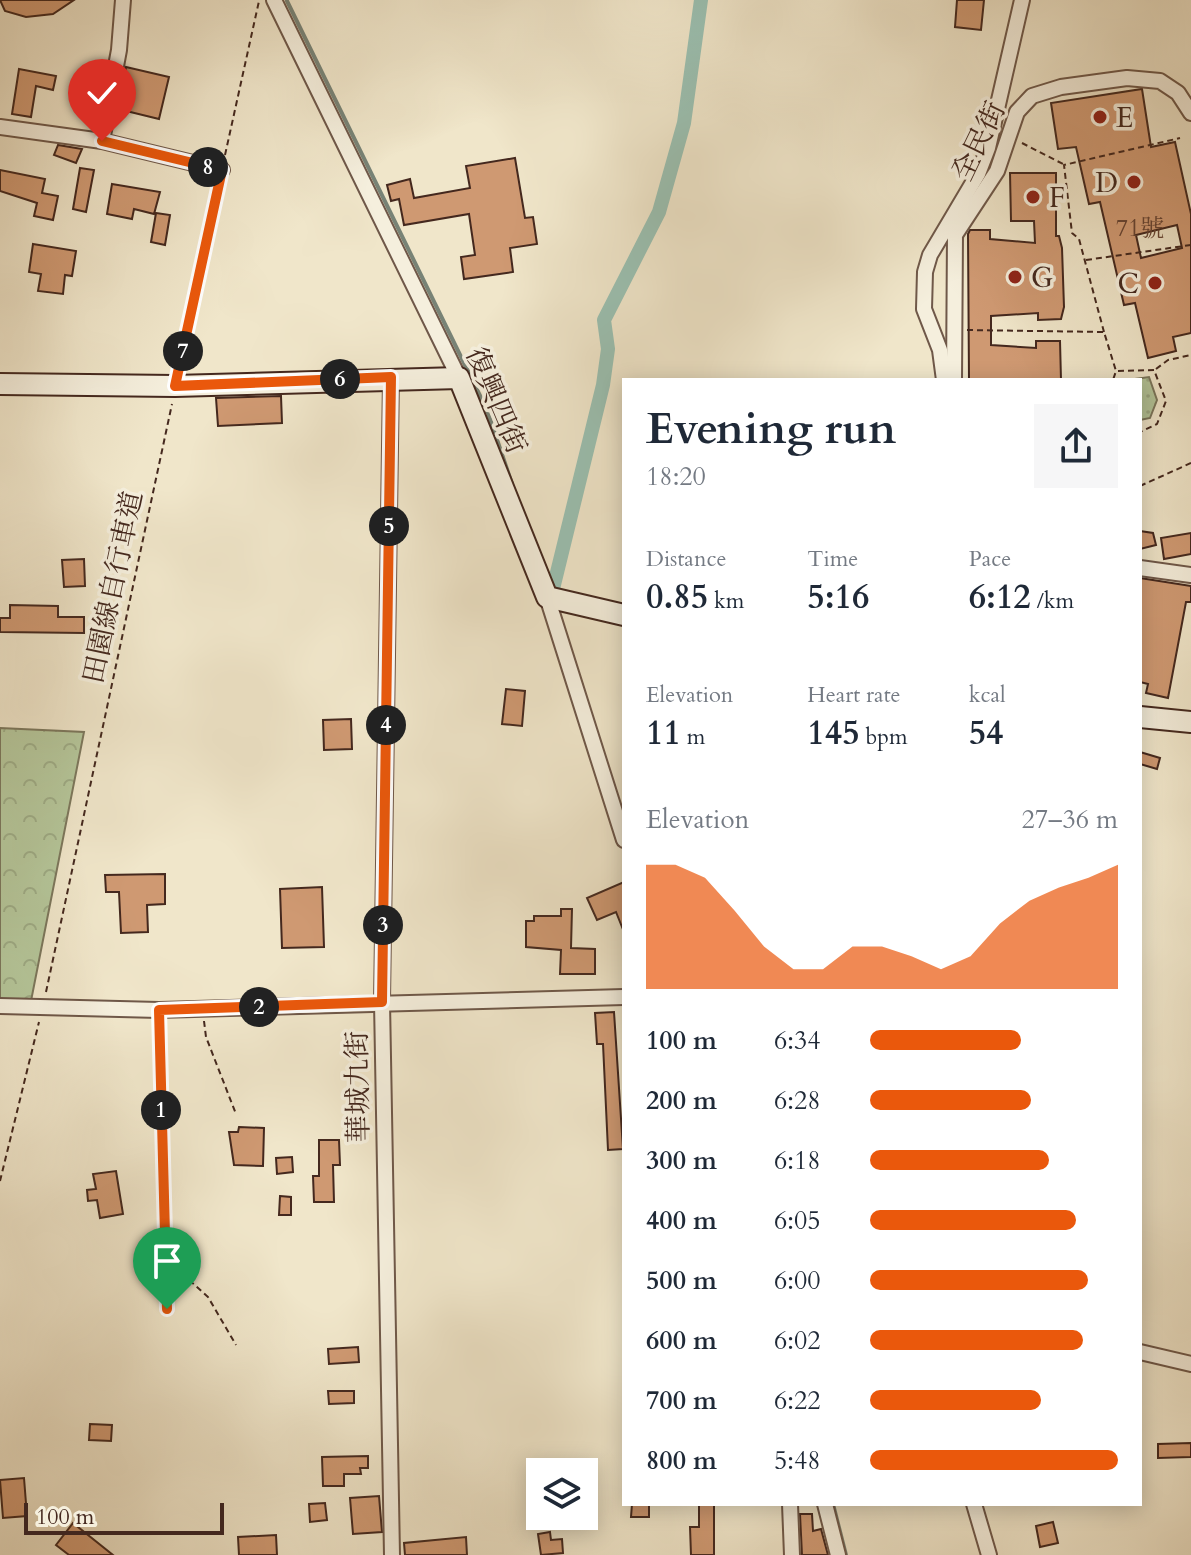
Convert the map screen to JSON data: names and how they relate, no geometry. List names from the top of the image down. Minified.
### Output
{"streets":{"street":["全民街","復興四街","華城九街"],"path":["田園線自行車道"]},"places":["E","D","F","G","C"],"house_numbers":["71號"],"scale_bar":"100 m","page":{"pins":["8","7","6","5","4","3","2","1"],"heading":["Evening run","18:20"],"stats":[["Distance","0.85 km"],["Time","5:16"],["Pace","6:12 /km"],["Elevation","11 m"],["Heart rate","145 bpm"],["kcal","54"]],"chart":["Elevation","27–36 m"],"list":[{"name":"100 m","note":"6:34"},{"name":"200 m","note":"6:28"},{"name":"300 m","note":"6:18"},{"name":"400 m","note":"6:05"},{"name":"500 m","note":"6:00"},{"name":"600 m","note":"6:02"},{"name":"700 m","note":"6:22"},{"name":"800 m","note":"5:48"}],"scale":"100 m"}}
